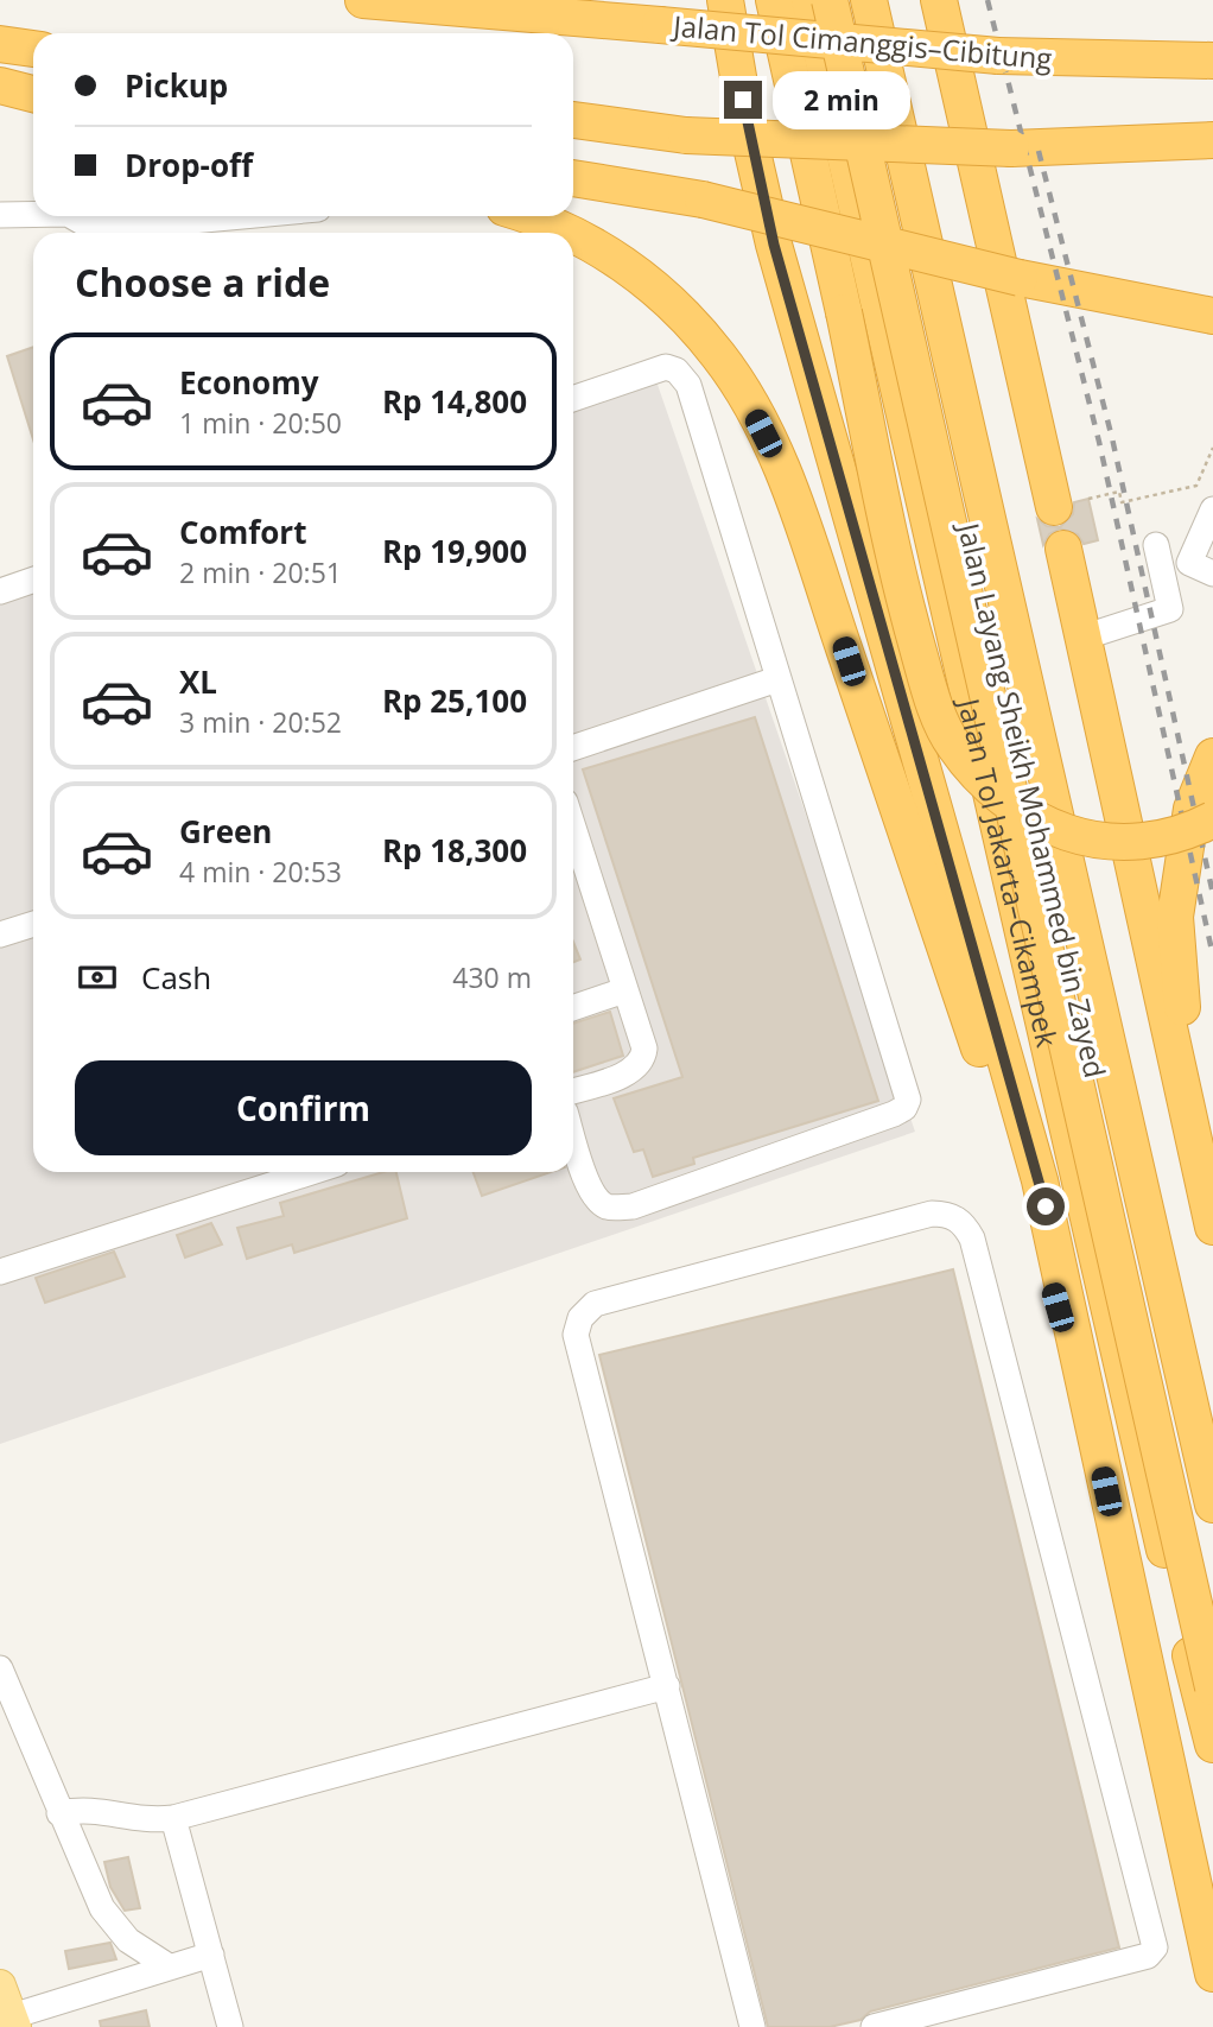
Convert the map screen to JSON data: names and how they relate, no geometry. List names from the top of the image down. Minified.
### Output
{"streets":{"highway":["Jalan Tol Cimanggis–Cibitung","Jalan Layang Sheikh Mohammed bin Zayed","Jalan Tol Jakarta–Cikampek"]},"page":{"banner":["Pickup","Drop-off"],"bubble":"2 min","heading":"Choose a ride","list":[{"name":"Economy","note":"1 min · 20:50","value":"Rp 14,800"},{"name":"Comfort","note":"2 min · 20:51","value":"Rp 19,900"},{"name":"XL","note":"3 min · 20:52","value":"Rp 25,100"},{"name":"Green","note":"4 min · 20:53","value":"Rp 18,300"}],"pay":["Cash","430 m"],"buttons":"Confirm"}}
